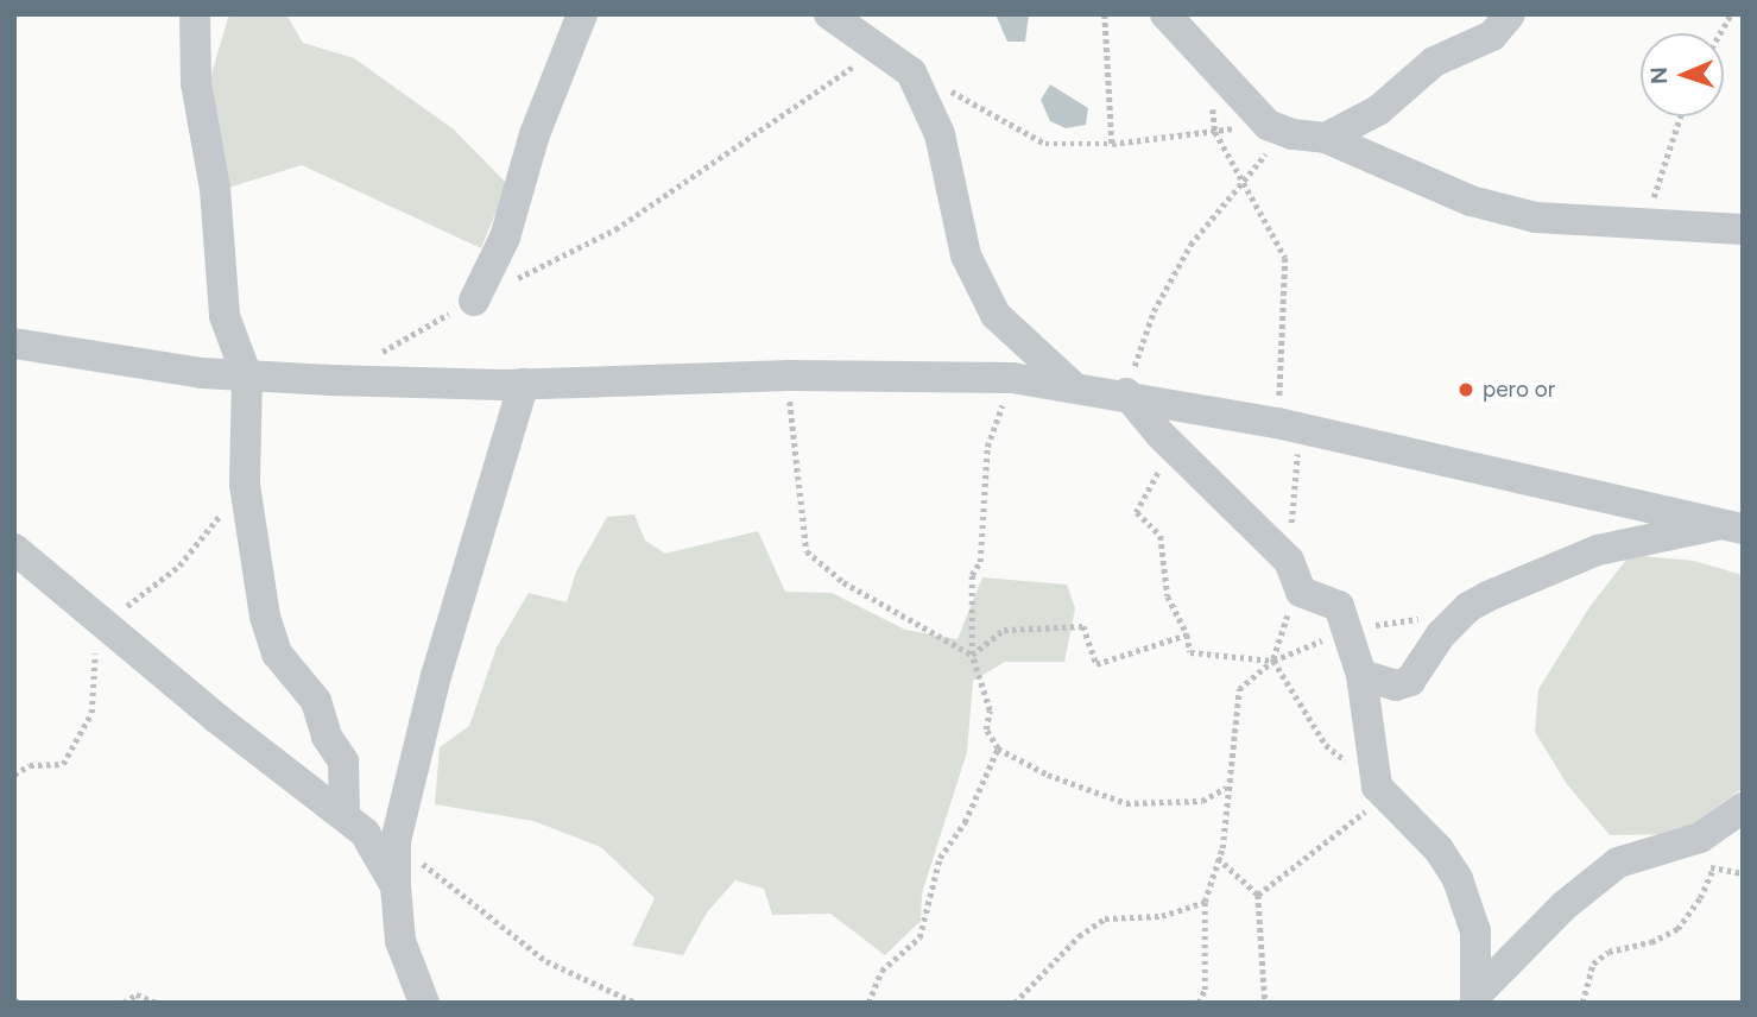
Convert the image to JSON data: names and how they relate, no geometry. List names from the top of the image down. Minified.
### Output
{"places":["pero or"],"north":"left"}
